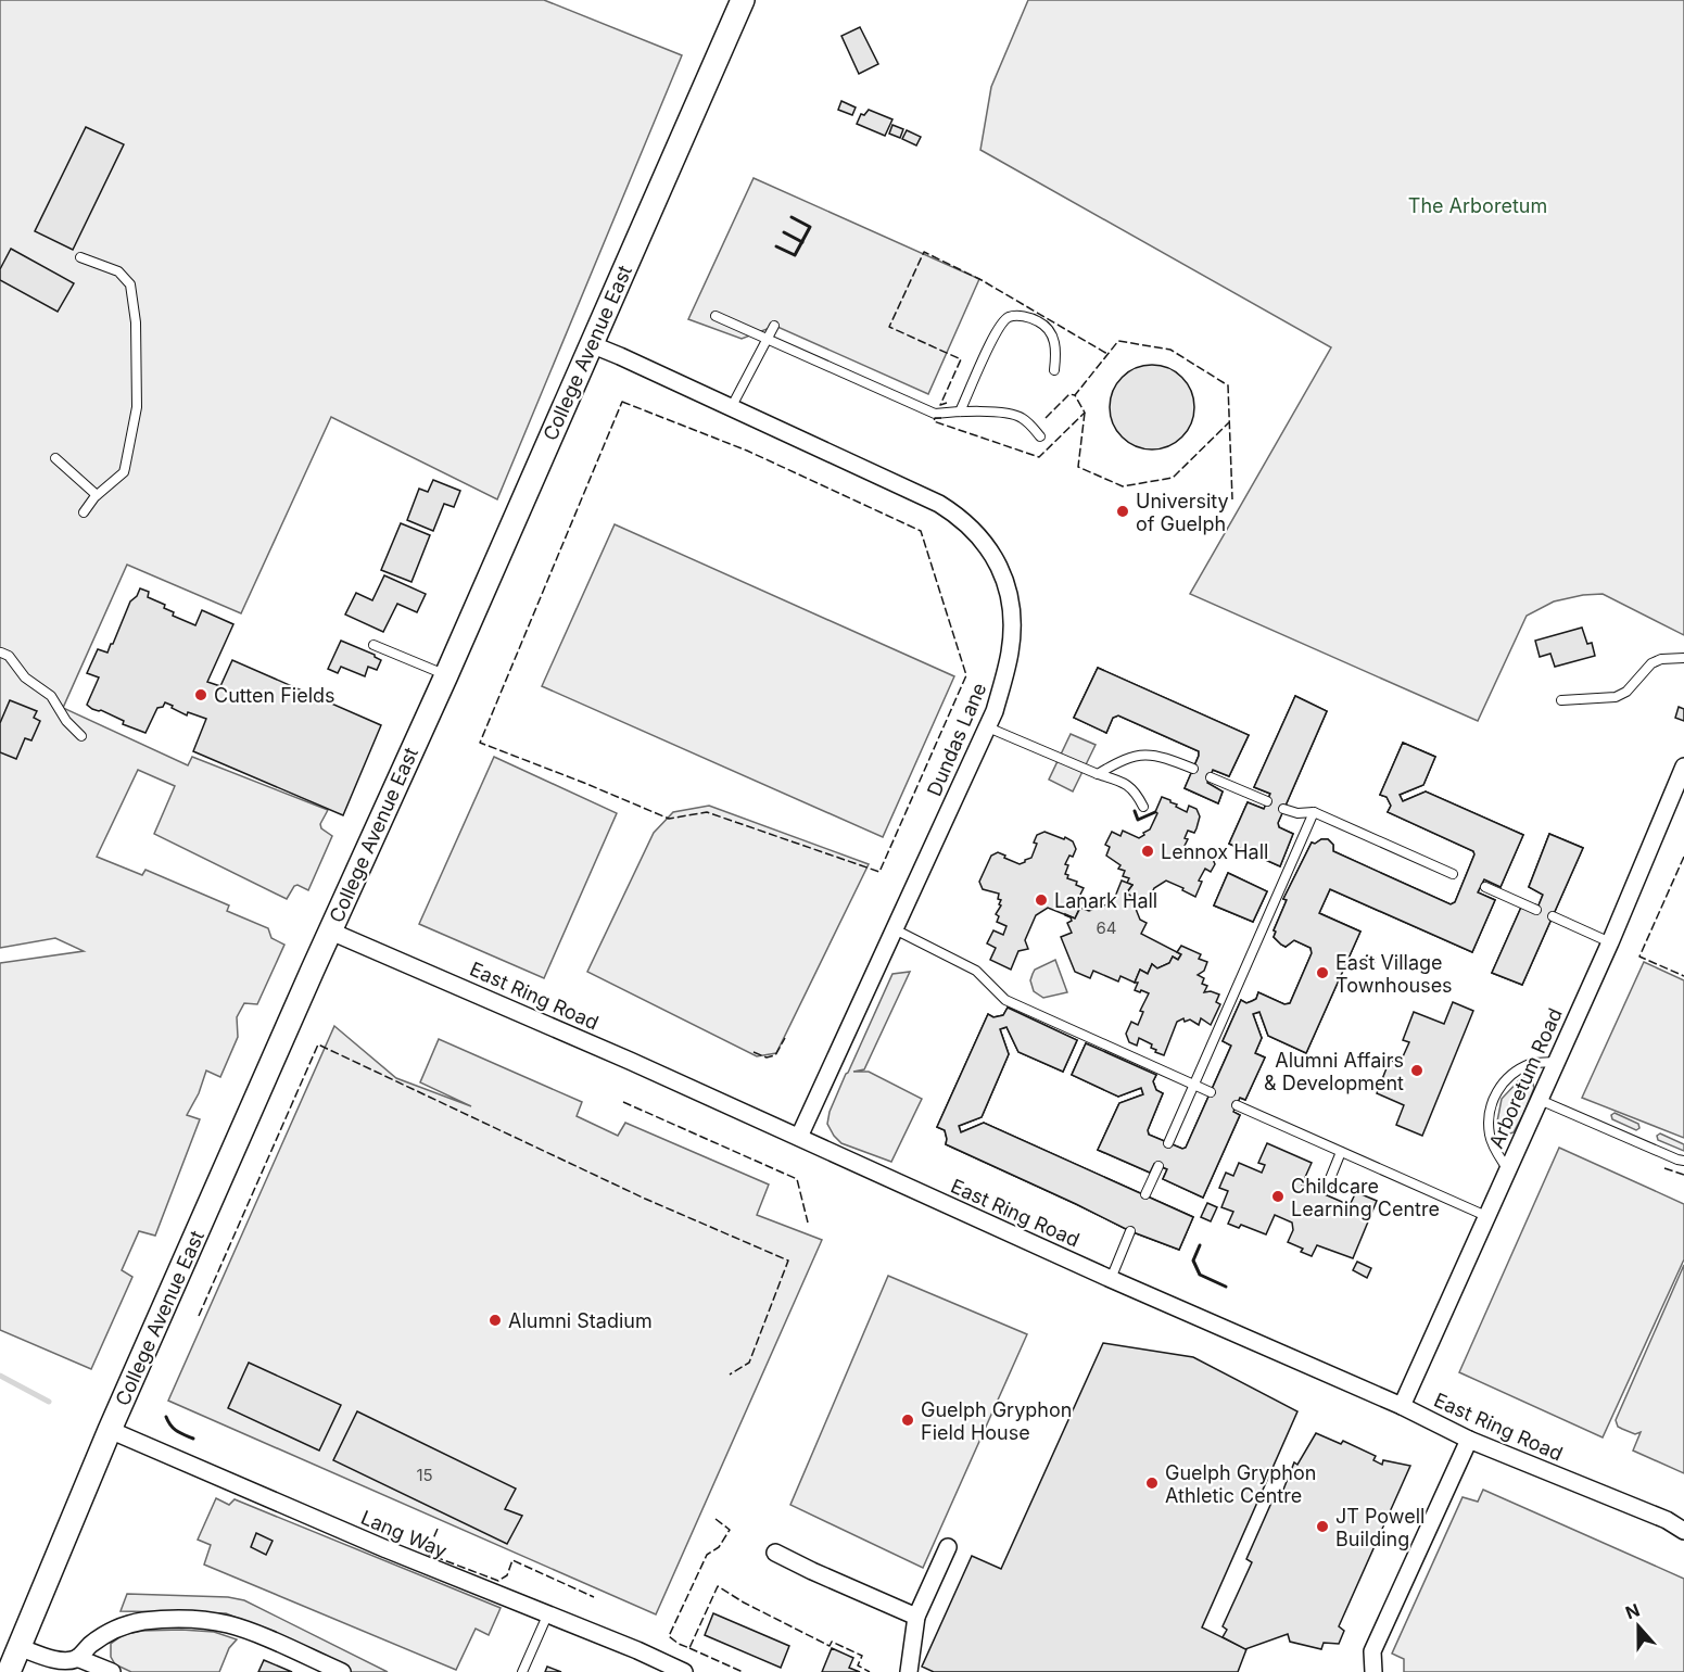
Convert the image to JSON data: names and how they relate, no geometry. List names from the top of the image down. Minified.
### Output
{"streets":{"street":["College Avenue East","Dundas Lane","East Ring Road","Arboretum Road","Lang Way"]},"crossings":[["College Avenue East","Dundas Lane"],["College Avenue East","East Ring Road"],["College Avenue East","Lang Way"],["Dundas Lane","East Ring Road"],["East Ring Road","Arboretum Road"]],"parks":["The Arboretum"],"places":["University of Guelph","Cutten Fields","Lennox Hall","Lanark Hall","East Village Townhouses","Alumni Affairs & Development","Childcare Learning Centre","Alumni Stadium","Guelph Gryphon Field House","Guelph Gryphon Athletic Centre","JT Powell Building"],"house_numbers":["64","15"],"north":"top"}
